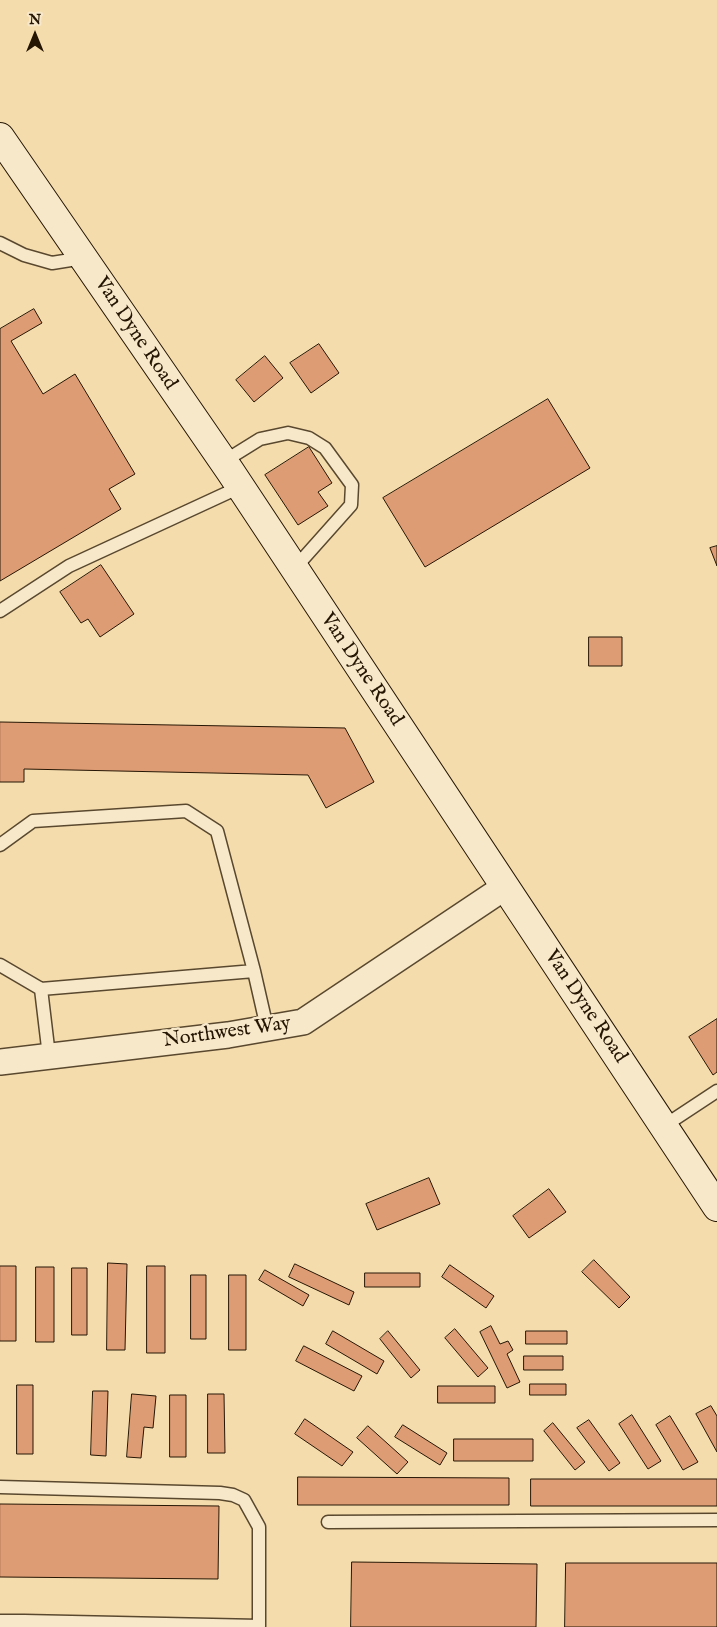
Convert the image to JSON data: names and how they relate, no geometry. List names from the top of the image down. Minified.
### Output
{"streets":{"street":["Van Dyne Road","Northwest Way"]},"crossings":[["Van Dyne Road","Northwest Way"]],"north":"top"}
